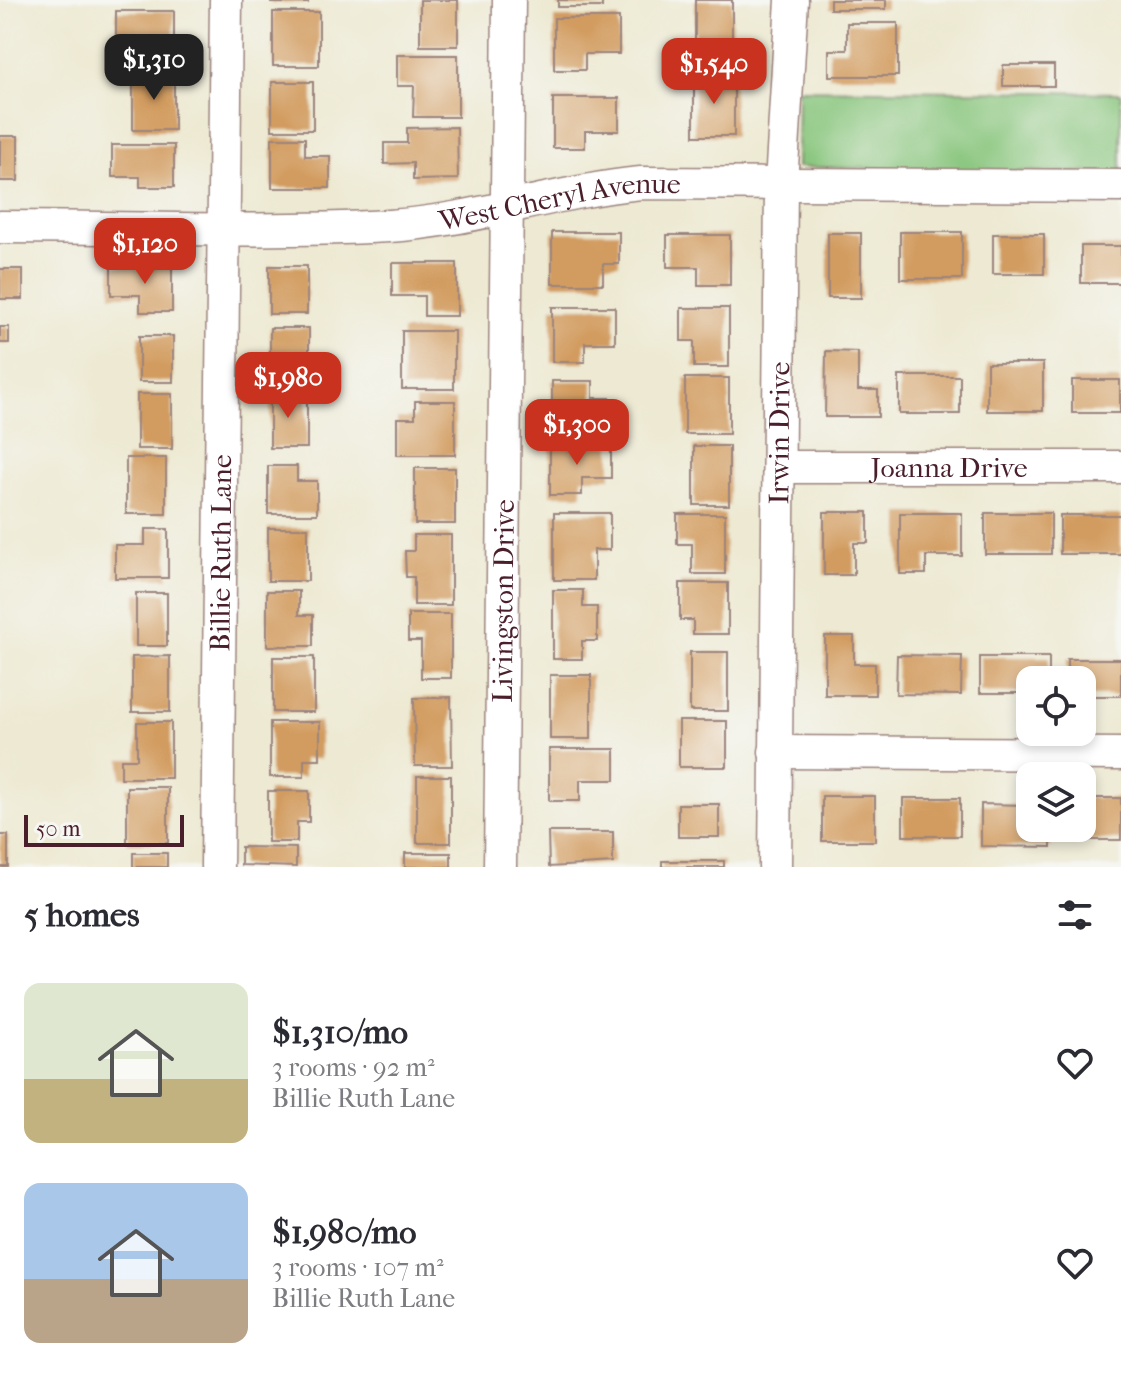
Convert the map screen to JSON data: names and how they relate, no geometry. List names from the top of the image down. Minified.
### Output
{"streets":{"street":["West Cheryl Avenue","Irwin Drive","Joanna Drive","Billie Ruth Lane","Livingston Drive"]},"crossings":[["West Cheryl Avenue","Irwin Drive"],["West Cheryl Avenue","Billie Ruth Lane"],["West Cheryl Avenue","Livingston Drive"],["Irwin Drive","Joanna Drive"]],"scale_bar":"50 m","page":{"price":["$1,310","$1,540","$1,120","$1,980","$1,300"],"scale":"50 m","heading":"5 homes","list":[{"name":"$1,310/mo","note":"3 rooms · 92 m² · Billie Ruth Lane"},{"name":"$1,980/mo","note":"3 rooms · 107 m² · Billie Ruth Lane"}]}}
